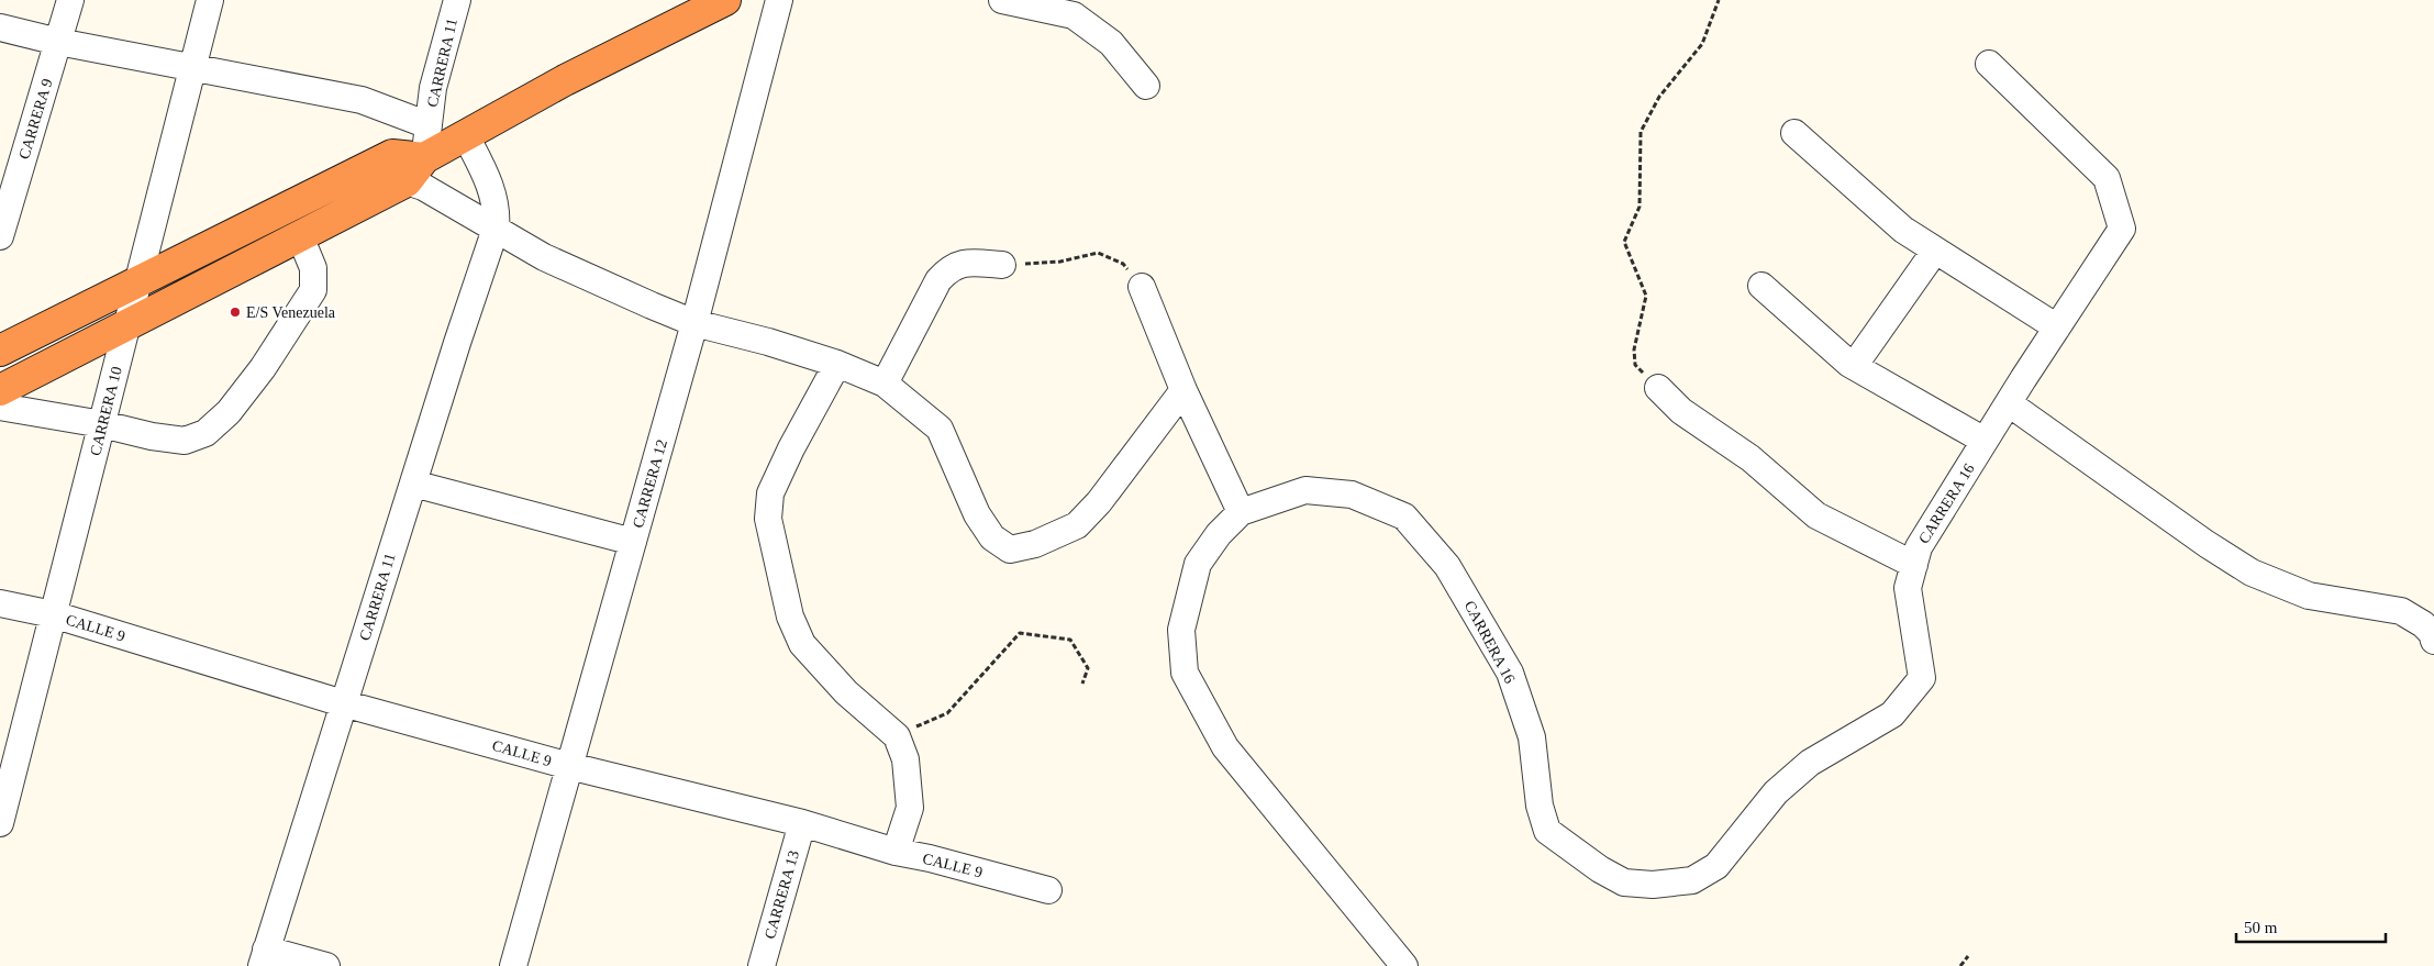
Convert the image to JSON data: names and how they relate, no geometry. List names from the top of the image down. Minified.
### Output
{"streets":{"street":["CARRERA 11","CARRERA 9","CARRERA 10","CARRERA 12","CARRERA 16","CALLE 9","CARRERA 13"]},"crossings":[["CARRERA 11","CALLE 9"],["CARRERA 10","CALLE 9"],["CARRERA 12","CALLE 9"],["CALLE 9","CARRERA 13"]],"places":["E/S Venezuela"],"scale_bar":"50 m"}
